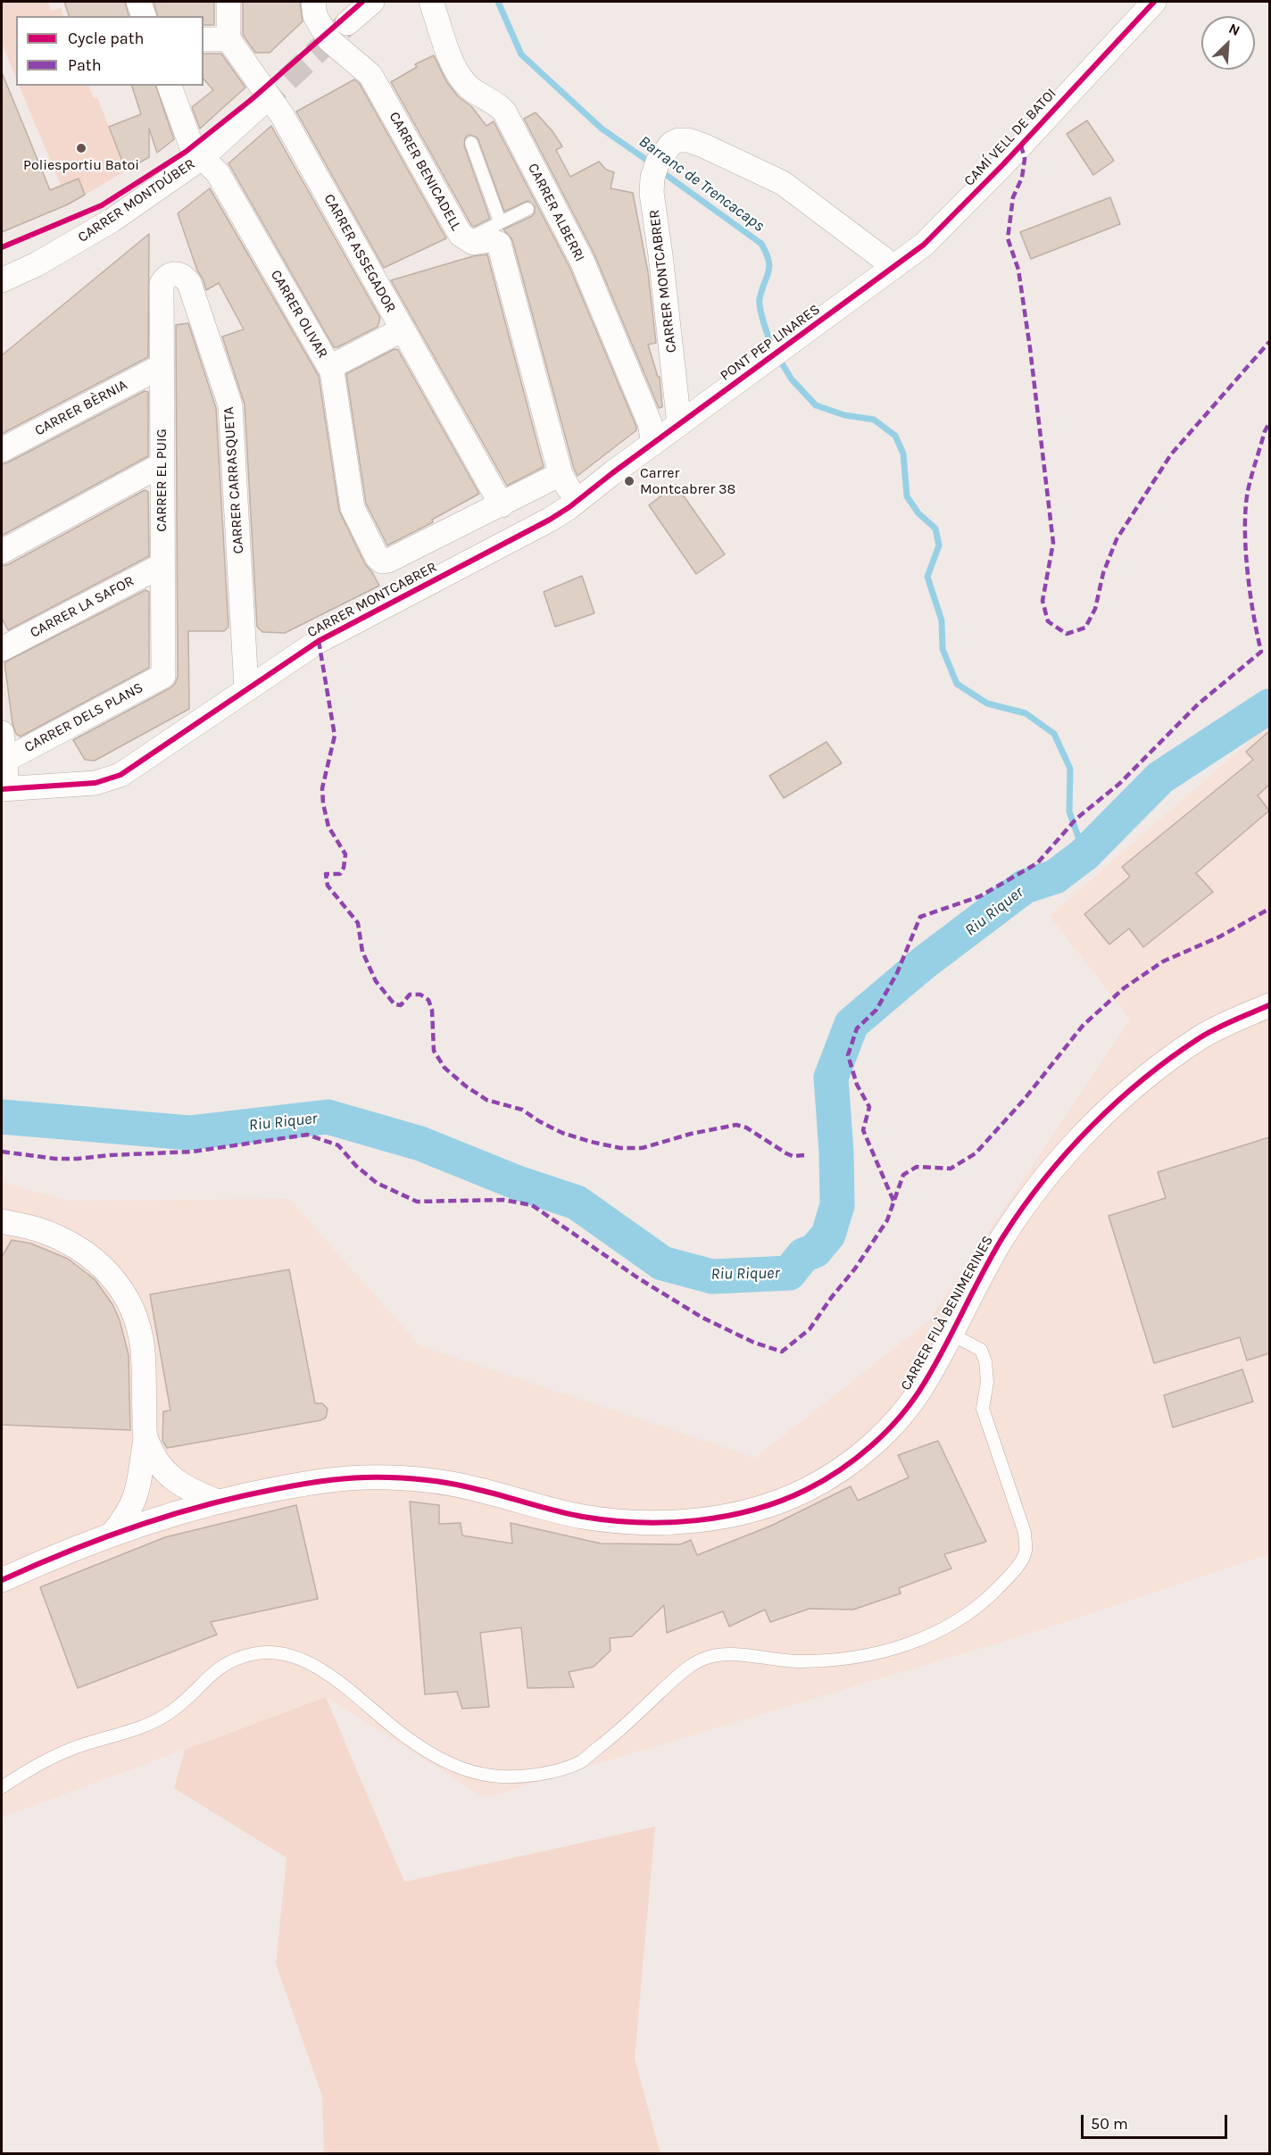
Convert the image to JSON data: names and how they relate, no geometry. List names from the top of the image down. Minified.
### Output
{"streets":{"street":["CAMÍ VELL DE BATOI","CARRER BENICADELL","CARRER MONTDÚBER","CARRER ALBERRI","CARRER ASSEGADOR","CARRER MONTCABRER","CARRER OLIVAR","PONT PEP LINARES","CARRER BÈRNIA","CARRER EL PUIG","CARRER CARRASQUETA","CARRER LA SAFOR","CARRER DELS PLANS","CARRER FILÀ BENIMERINES"]},"crossings":[["CAMÍ VELL DE BATOI","CARRER MONTCABRER"],["CAMÍ VELL DE BATOI","PONT PEP LINARES"],["CARRER BENICADELL","CARRER MONTCABRER"],["CARRER MONTDÚBER","CARRER OLIVAR"],["CARRER ALBERRI","CARRER MONTCABRER"],["CARRER ASSEGADOR","CARRER MONTCABRER"],["CARRER MONTCABRER","CARRER OLIVAR"],["CARRER MONTCABRER","PONT PEP LINARES"],["CARRER MONTCABRER","CARRER CARRASQUETA"],["CARRER BÈRNIA","CARRER EL PUIG"],["CARRER EL PUIG","CARRER CARRASQUETA"],["CARRER EL PUIG","CARRER LA SAFOR"],["CARRER EL PUIG","CARRER DELS PLANS"]],"water":["Barranc de Trencacaps","Riu Riquer"],"places":["Poliesportiu Batoi","Carrer Montcabrer 38"],"legend":["Cycle path","Path"],"scale_bar":"50 m","north":"top right"}
